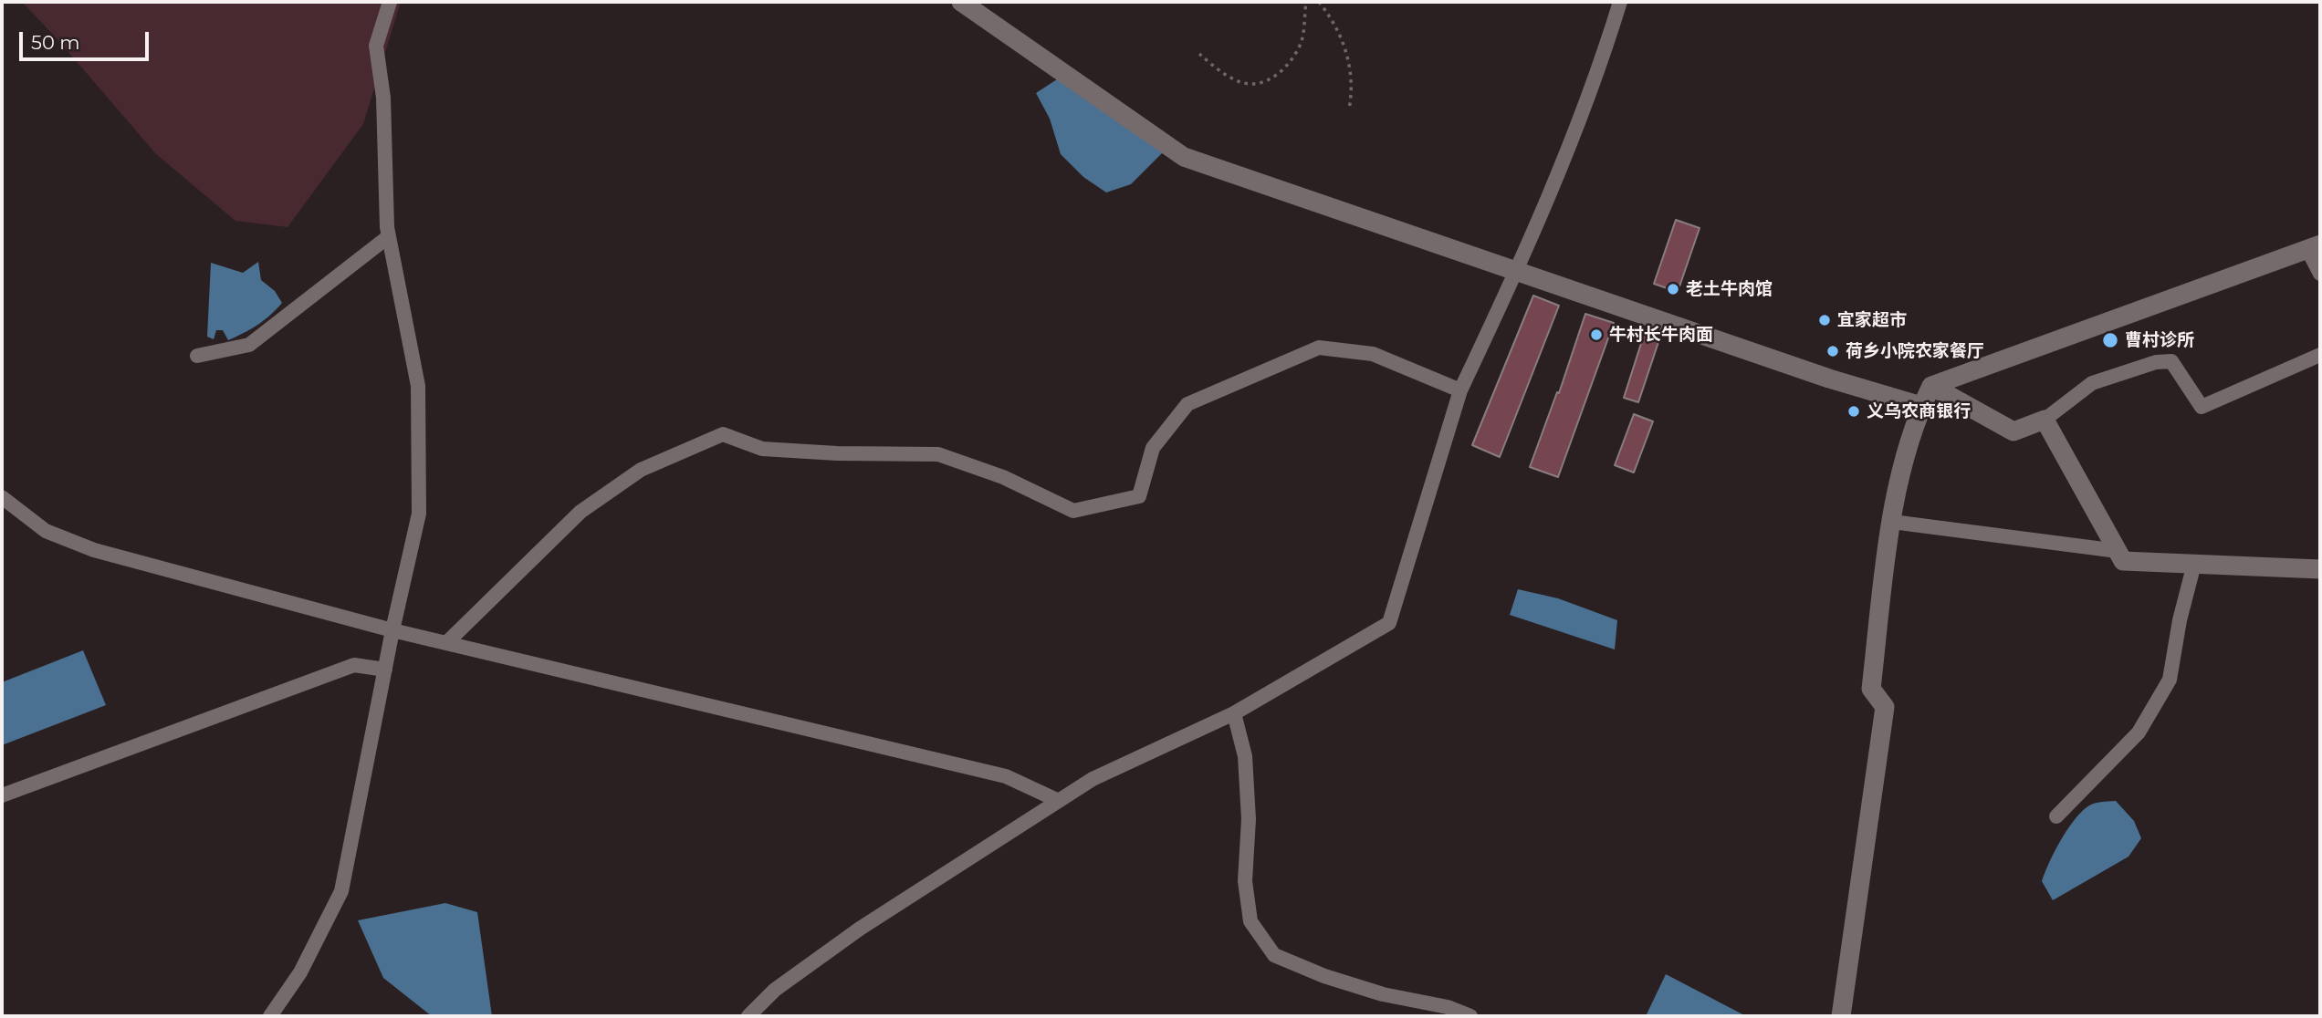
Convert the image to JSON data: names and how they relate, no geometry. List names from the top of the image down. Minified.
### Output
{"places":["老土牛肉馆","宜家超市","牛村长牛肉面","曹村诊所","荷乡小院农家餐厅","义乌农商银行"],"scale_bar":"50 m"}
